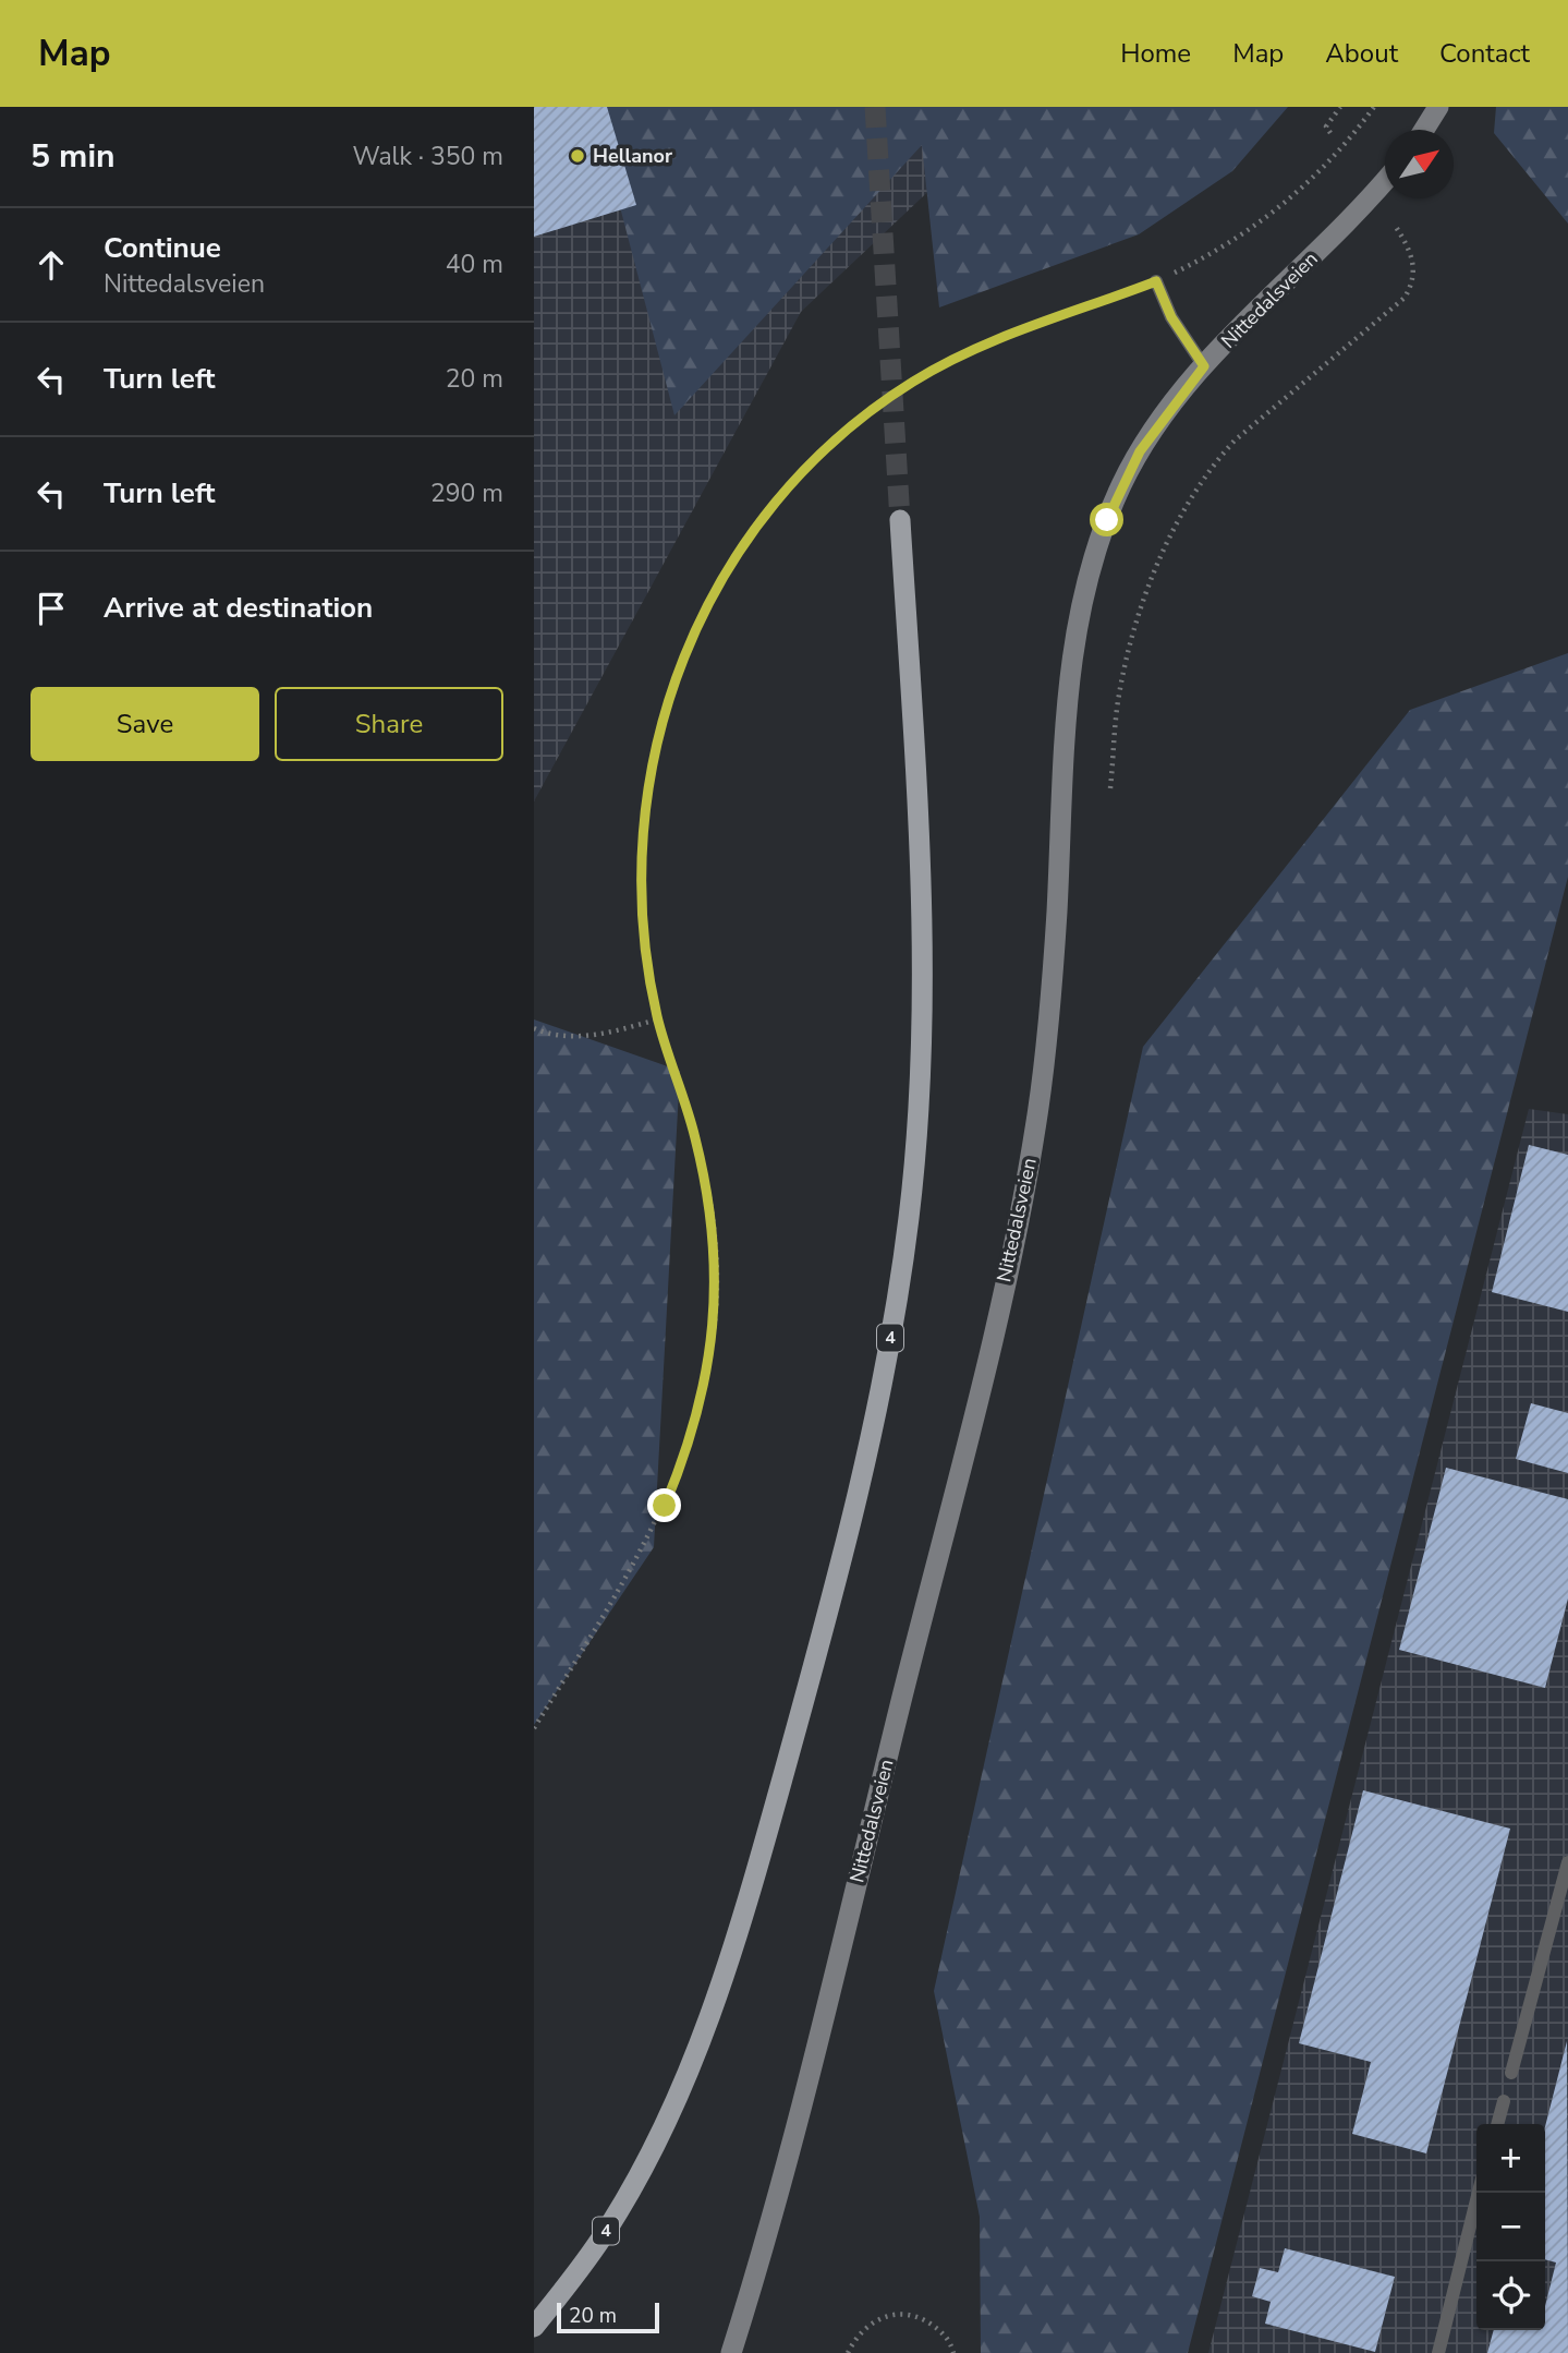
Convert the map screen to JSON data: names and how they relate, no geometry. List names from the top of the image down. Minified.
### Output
{"streets":{"highway":["4"],"main road":["Nittedalsveien"]},"places":["Hellanor"],"scale_bar":"20 m","north":"top right","page":{"header":"Map","nav":["Home","Map","About","Contact"],"heading":["5 min","Walk · 350 m"],"list":[["Continue","Nittedalsveien","40 m"],["Turn left","20 m"],["Turn left","290 m"],"Arrive at destination"],"buttons":["Save","Share"],"map_buttons":["+","−"],"scale":"20 m"}}
